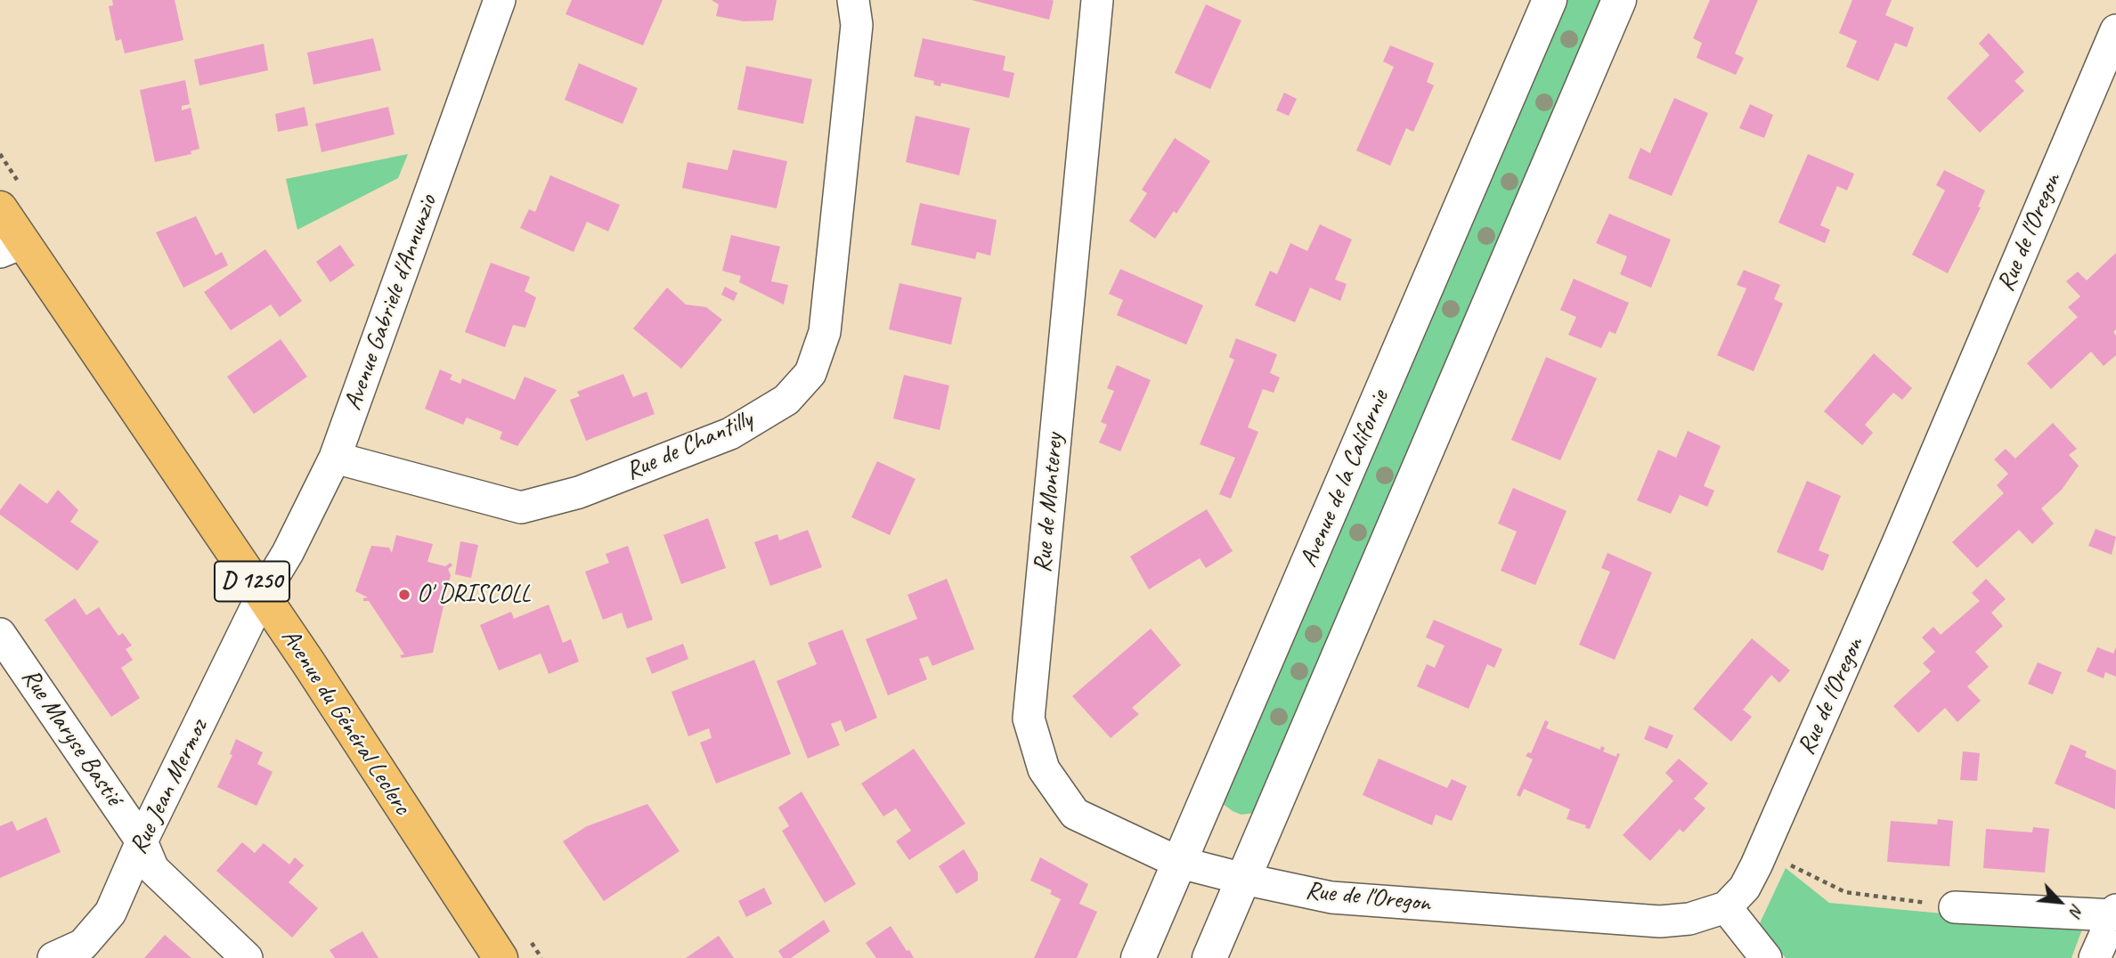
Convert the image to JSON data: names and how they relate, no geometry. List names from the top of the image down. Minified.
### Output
{"streets":{"main road":["D 1250","Avenue du Général Leclerc"],"street":["Rue de l'Oregon","Avenue Gabriele d'Annunzio","Rue de Chantilly","Avenue de la Californie","Rue de Monterey","Rue Maryse Bastié","Rue Jean Mermoz"]},"crossings":[["Rue de l'Oregon","Rue de Monterey"],["Avenue Gabriele d'Annunzio","Rue de Chantilly"],["Avenue Gabriele d'Annunzio","Avenue du Général Leclerc"],["Avenue Gabriele d'Annunzio","Rue Jean Mermoz"],["Avenue de la Californie","Rue de Monterey"],["Avenue du Général Leclerc","Rue Jean Mermoz"],["Rue Maryse Bastié","Rue Jean Mermoz"]],"places":["O' DRISCOLL"],"north":"bottom right"}
